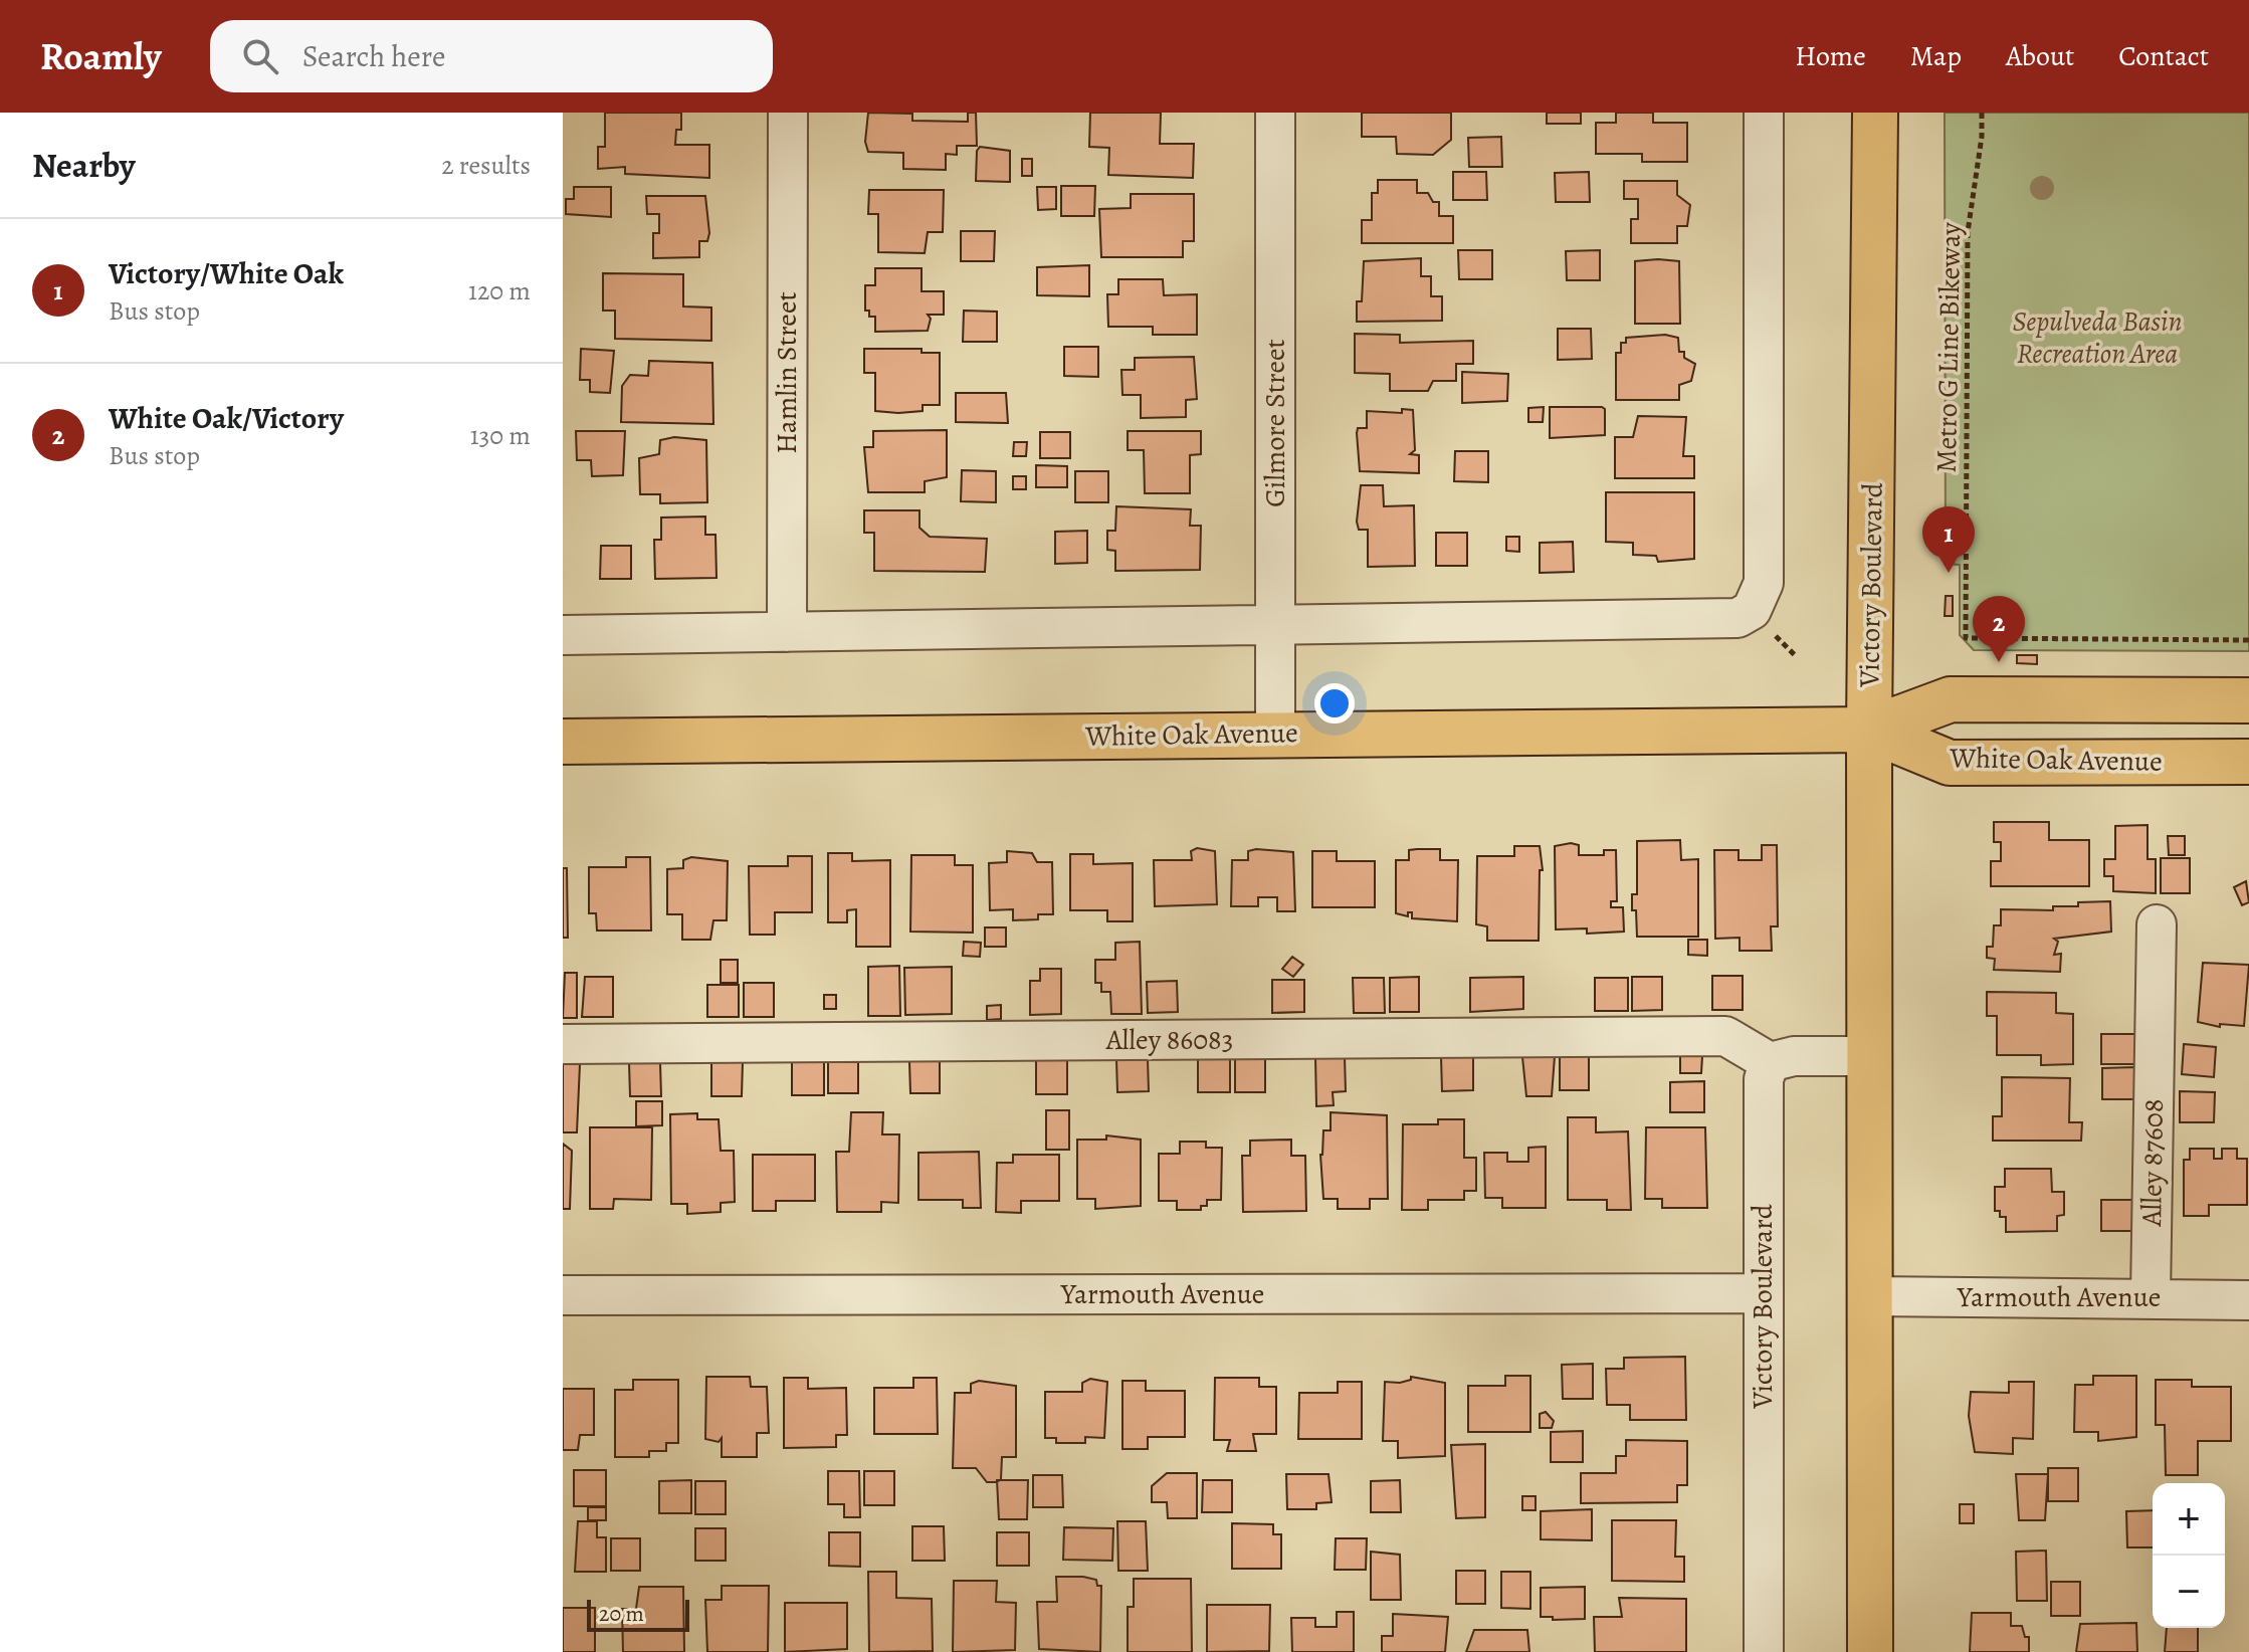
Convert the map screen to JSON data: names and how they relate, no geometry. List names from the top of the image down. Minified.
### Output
{"streets":{"main road":["Victory Boulevard","White Oak Avenue"],"street":["Hamlin Street","Gilmore Street","Alley 86083","Alley 87608","Yarmouth Avenue"],"path":["Metro G Line Bikeway"]},"crossings":[["Gilmore Street","White Oak Avenue"],["Victory Boulevard","White Oak Avenue"],["Victory Boulevard","Alley 86083"],["Victory Boulevard","Yarmouth Avenue"],["Alley 87608","Yarmouth Avenue"]],"parks":["Sepulveda Basin Recreation Area"],"scale_bar":"20 m","page":{"header":"Roamly","search":"Search here","nav":["Home","Map","About","Contact"],"heading":["Nearby","2 results"],"list":[{"mark":"1","name":"Victory/White Oak","note":"Bus stop","value":"120 m"},{"mark":"2","name":"White Oak/Victory","note":"Bus stop","value":"130 m"}],"pins":["1","2"],"map_buttons":["+","−"],"scale":"20 m"}}
